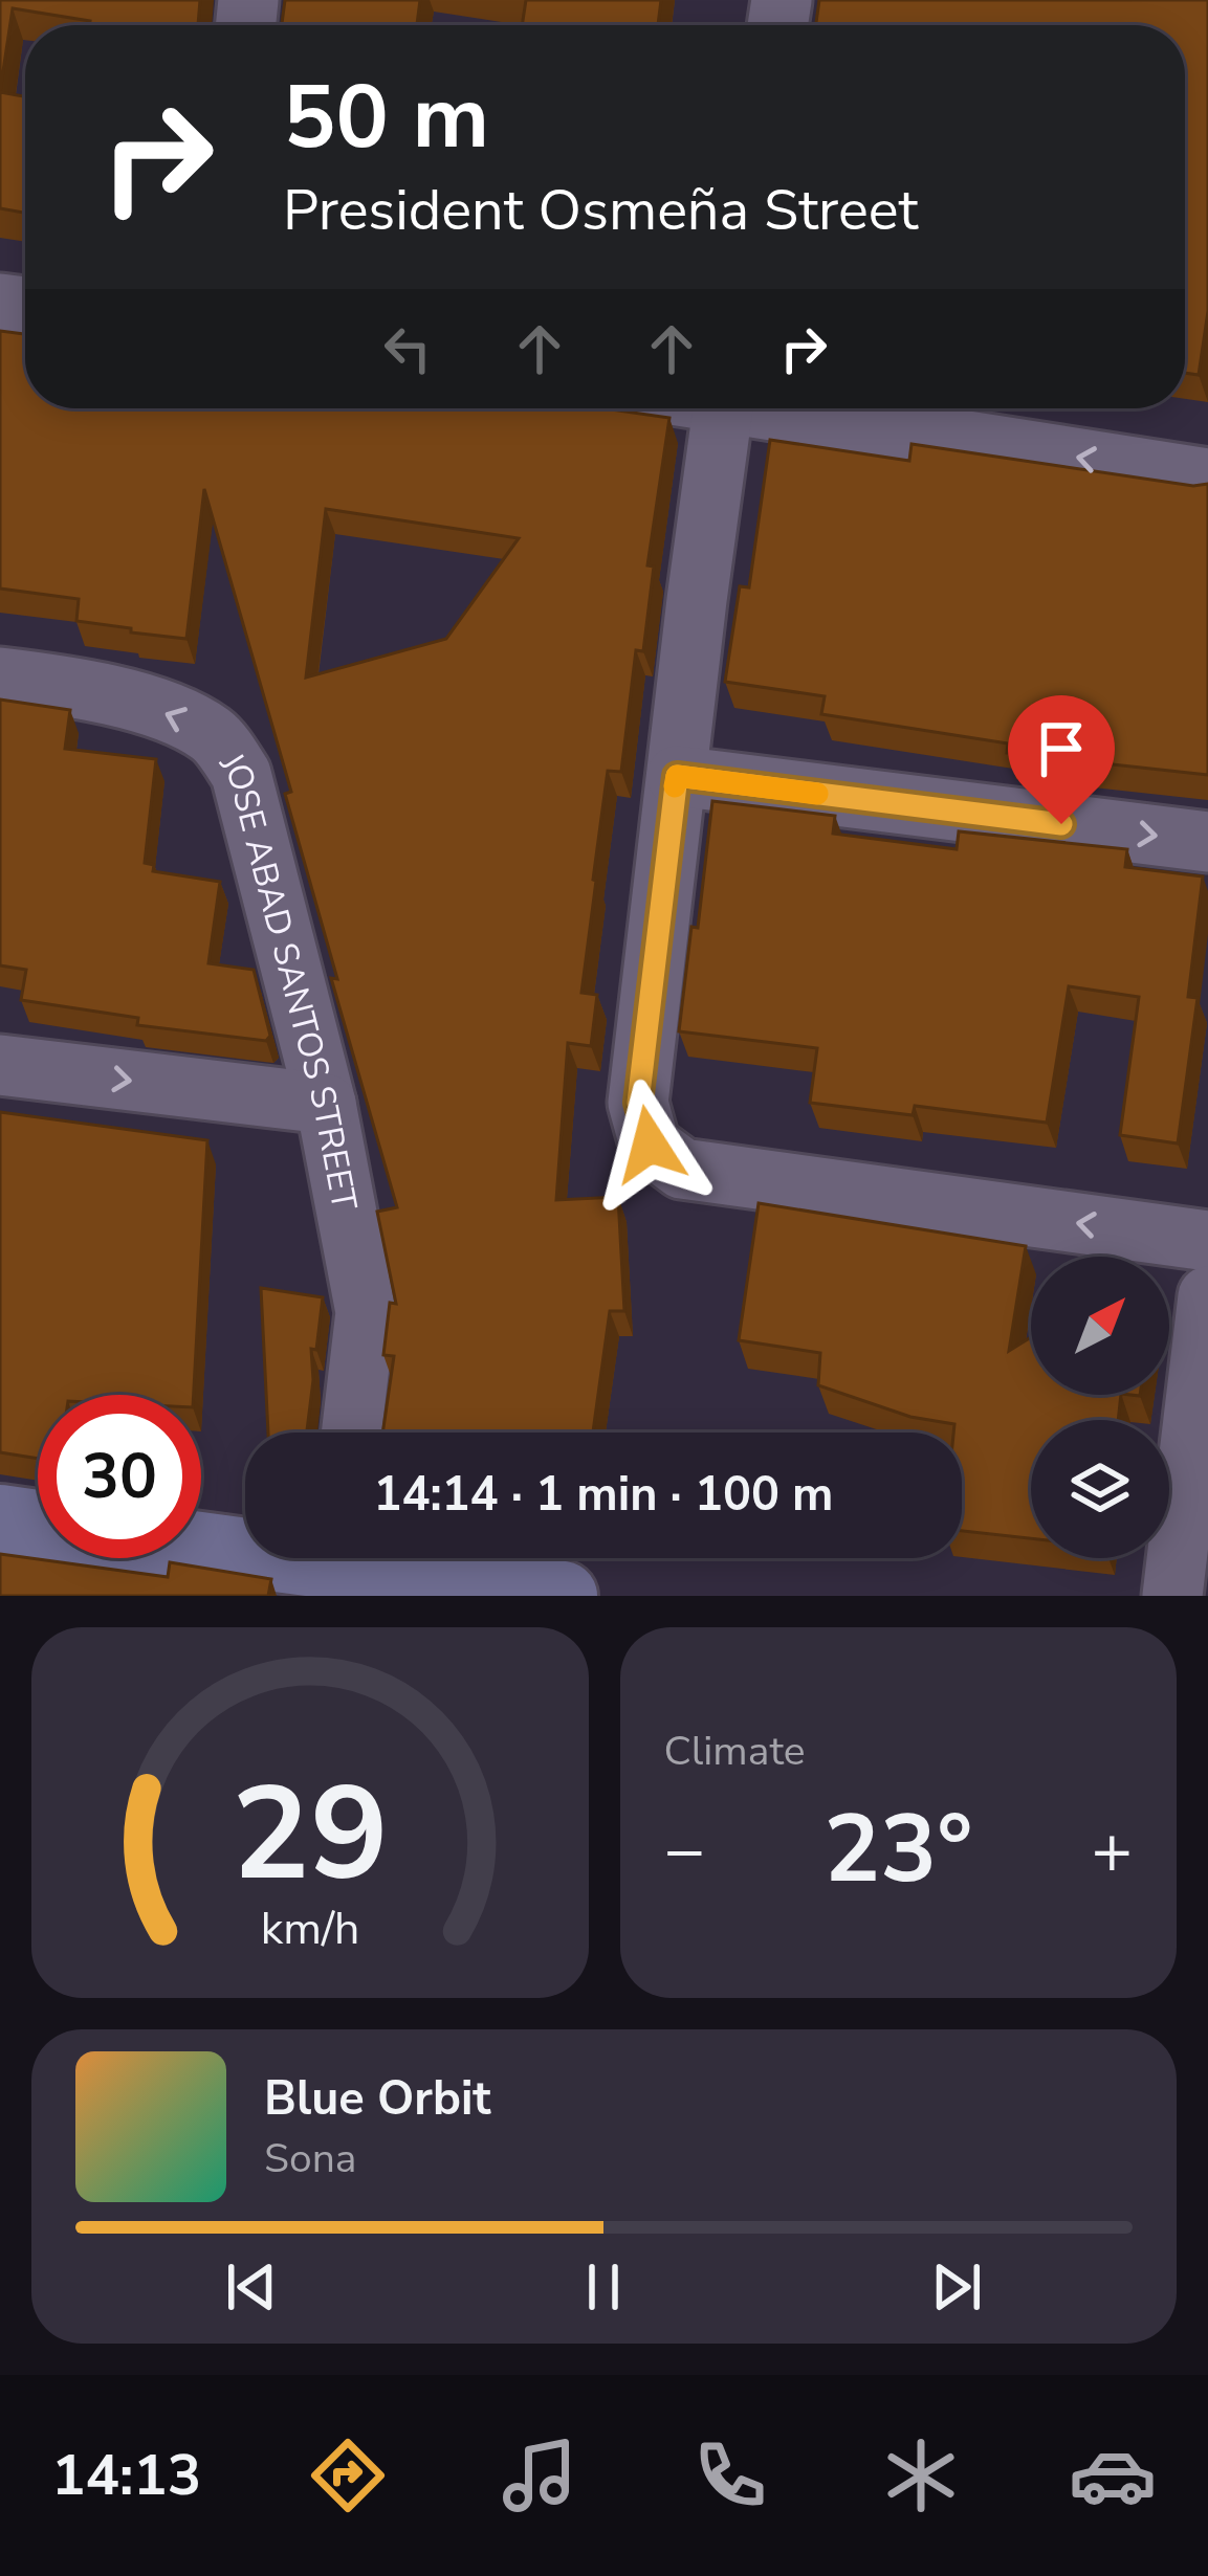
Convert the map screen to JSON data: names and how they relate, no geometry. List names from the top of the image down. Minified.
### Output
{"streets":{"street":["JOSE ABAD SANTOS STREET"]},"one_way":["JOSE ABAD SANTOS STREET"],"north":"top right","page":{"turn":["50 m","President Osmeña Street"],"limit":"30","trip":"14:14 · 1 min · 100 m","tile":"Climate","heat":["−","23°","+"],"song":["Blue Orbit","Sona"],"tabs":"14:13","gauge":["29","km/h"]}}
